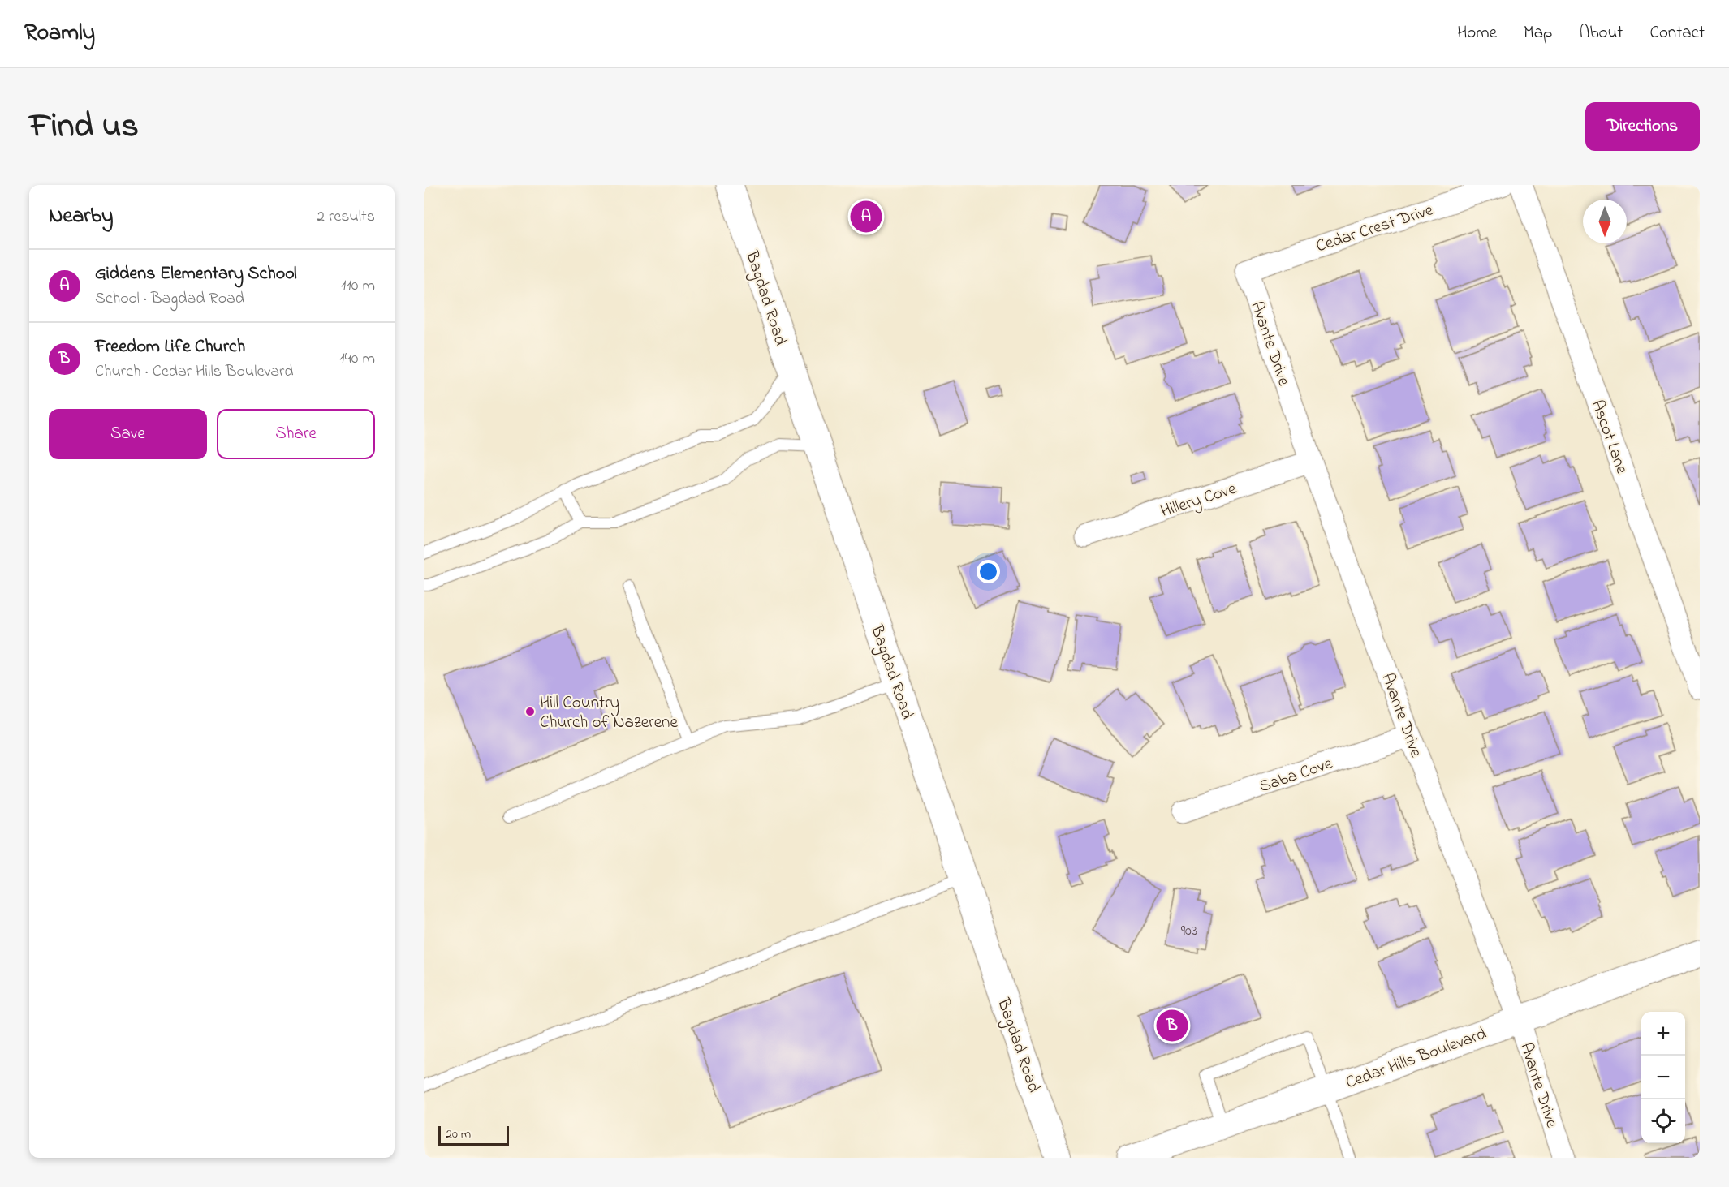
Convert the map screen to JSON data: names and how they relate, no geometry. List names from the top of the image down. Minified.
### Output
{"streets":{"main road":["Bagdad Road","Cedar Hills Boulevard"],"street":["Cedar Crest Drive","Avante Drive","Ascot Lane","Hillery Cove","Saba Cove"]},"crossings":[["Cedar Crest Drive","Avante Drive"],["Avante Drive","Hillery Cove"],["Avante Drive","Saba Cove"],["Avante Drive","Cedar Hills Boulevard"]],"places":["Hill Country Church of Nazerene"],"house_numbers":["903"],"scale_bar":"20 m","north":"bottom","page":{"header":"Roamly","nav":["Home","Map","About","Contact"],"title":"Find us","buttons":["Directions",["Save","Share"]],"heading":["Nearby","2 results"],"pins":["A","B"],"list":[{"mark":"A","name":"Giddens Elementary School","note":"School · Bagdad Road","value":"110 m"},{"mark":"B","name":"Freedom Life Church","note":"Church · Cedar Hills Boulevard","value":"140 m"}],"map_buttons":["+","−"],"scale":"20 m"}}
